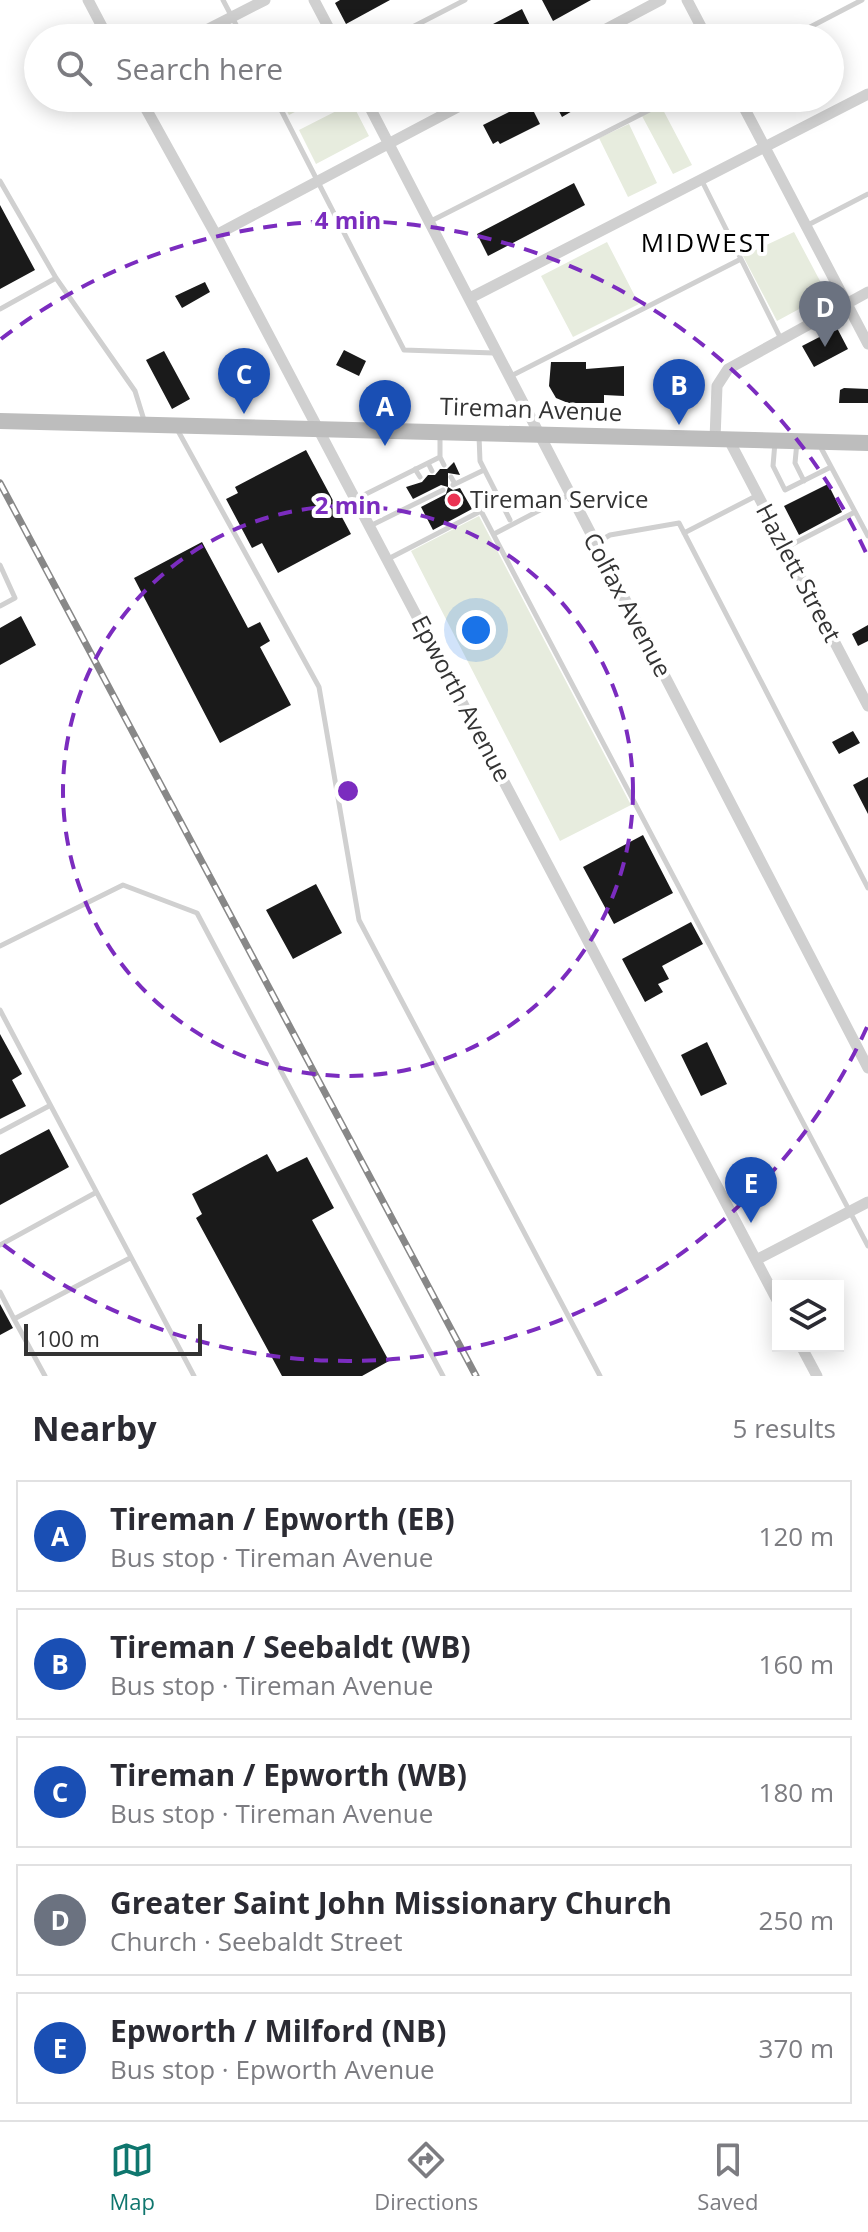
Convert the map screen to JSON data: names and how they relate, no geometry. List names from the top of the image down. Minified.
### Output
{"streets":{"street":["Tireman Avenue","Hazlett Street","Colfax Avenue","Epworth Avenue"]},"crossings":[["Tireman Avenue","Hazlett Street"],["Tireman Avenue","Colfax Avenue"],["Tireman Avenue","Epworth Avenue"]],"districts":["MIDWEST"],"places":["Tireman Service"],"scale_bar":"100 m","page":{"search":"Search here","pins":["D","C","B","A","E"],"scale":"100 m","heading":["Nearby","5 results"],"list":[{"mark":"A","name":"Tireman / Epworth (EB)","note":"Bus stop · Tireman Avenue","value":"120 m"},{"mark":"B","name":"Tireman / Seebaldt (WB)","note":"Bus stop · Tireman Avenue","value":"160 m"},{"mark":"C","name":"Tireman / Epworth (WB)","note":"Bus stop · Tireman Avenue","value":"180 m"},{"mark":"D","name":"Greater Saint John Missionary Church","note":"Church · Seebaldt Street","value":"250 m"},{"mark":"E","name":"Epworth / Milford (NB)","note":"Bus stop · Epworth Avenue","value":"370 m"}],"nav":["Map","Directions","Saved"]},"rings":["4 min","2 min"]}
